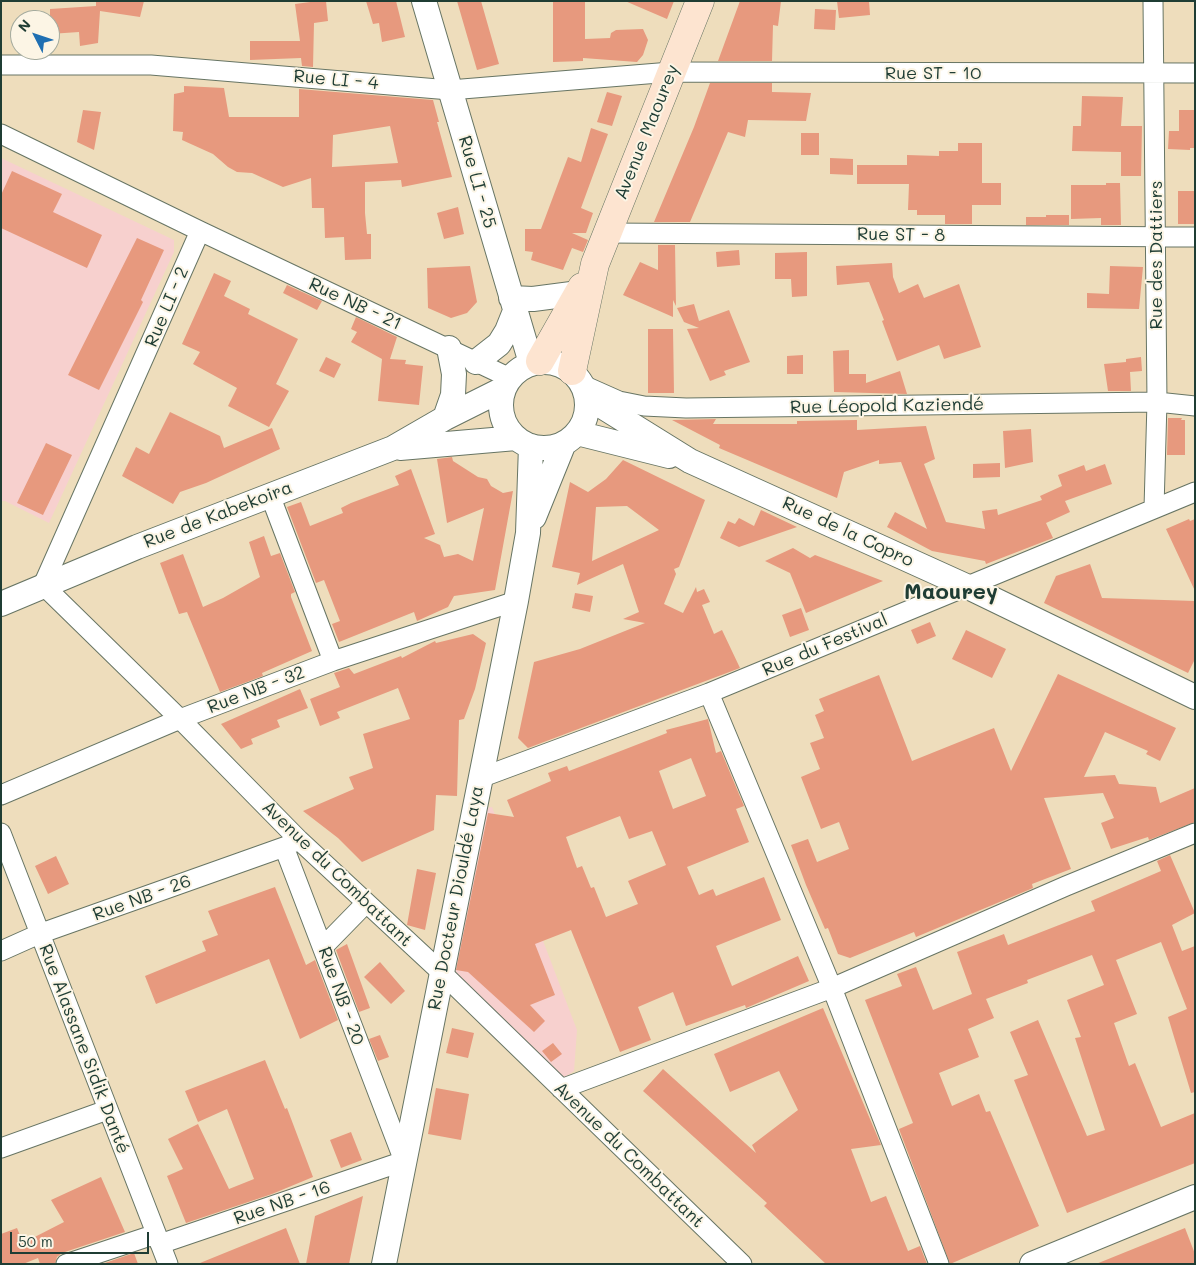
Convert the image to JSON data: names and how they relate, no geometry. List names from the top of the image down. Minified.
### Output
{"streets":{"main road":["Avenue Maourey"],"street":["Rue ST - 10","Rue LI - 4","Rue LI - 25","Rue ST - 8","Rue des Dattiers","Rue NB - 21","Rue LI - 2","Rue Léopold Kaziendé","Rue de Kabekoira","Rue de la Copro","Rue du Festival","Rue NB - 32","Avenue du Combattant","Rue NB - 26","Rue Docteur Diouldé Laya","Rue NB - 20","Rue Alassane Sidik Danté","Rue NB - 16"]},"crossings":[["Rue ST - 10","Rue LI - 4"],["Rue ST - 10","Avenue Maourey"],["Rue ST - 10","Rue des Dattiers"],["Rue LI - 4","Avenue Maourey"],["Rue LI - 4","Rue LI - 25"],["Avenue Maourey","Rue LI - 25"],["Avenue Maourey","Rue ST - 8"],["Avenue Maourey","Rue NB - 21"],["Avenue Maourey","Rue Léopold Kaziendé"],["Avenue Maourey","Rue de Kabekoira"],["Avenue Maourey","Rue de la Copro"],["Avenue Maourey","Rue Docteur Diouldé Laya"],["Rue LI - 25","Rue NB - 21"],["Rue LI - 25","Rue Léopold Kaziendé"],["Rue LI - 25","Rue de Kabekoira"],["Rue LI - 25","Rue de la Copro"],["Rue LI - 25","Rue Docteur Diouldé Laya"],["Rue ST - 8","Rue des Dattiers"],["Rue des Dattiers","Rue Léopold Kaziendé"],["Rue des Dattiers","Rue du Festival"],["Rue NB - 21","Rue LI - 2"],["Rue NB - 21","Rue Léopold Kaziendé"],["Rue NB - 21","Rue de Kabekoira"],["Rue NB - 21","Rue de la Copro"],["Rue NB - 21","Rue Docteur Diouldé Laya"],["Rue LI - 2","Rue de Kabekoira"],["Rue LI - 2","Avenue du Combattant"],["Rue Léopold Kaziendé","Rue de Kabekoira"],["Rue Léopold Kaziendé","Rue de la Copro"],["Rue Léopold Kaziendé","Rue Docteur Diouldé Laya"],["Rue de Kabekoira","Rue de la Copro"],["Rue de Kabekoira","Avenue du Combattant"],["Rue de Kabekoira","Rue Docteur Diouldé Laya"],["Rue de la Copro","Rue du Festival"],["Rue de la Copro","Rue Docteur Diouldé Laya"],["Rue du Festival","Rue Docteur Diouldé Laya"],["Rue NB - 32","Avenue du Combattant"],["Rue NB - 32","Rue Docteur Diouldé Laya"],["Avenue du Combattant","Rue NB - 26"],["Avenue du Combattant","Rue Docteur Diouldé Laya"],["Avenue du Combattant","Rue NB - 20"],["Rue NB - 26","Rue NB - 20"],["Rue NB - 26","Rue Alassane Sidik Danté"],["Rue Docteur Diouldé Laya","Rue NB - 20"],["Rue Docteur Diouldé Laya","Rue NB - 16"],["Rue NB - 20","Rue NB - 16"],["Rue Alassane Sidik Danté","Rue NB - 16"]],"districts":["Maourey"],"scale_bar":"50 m","north":"top left"}
